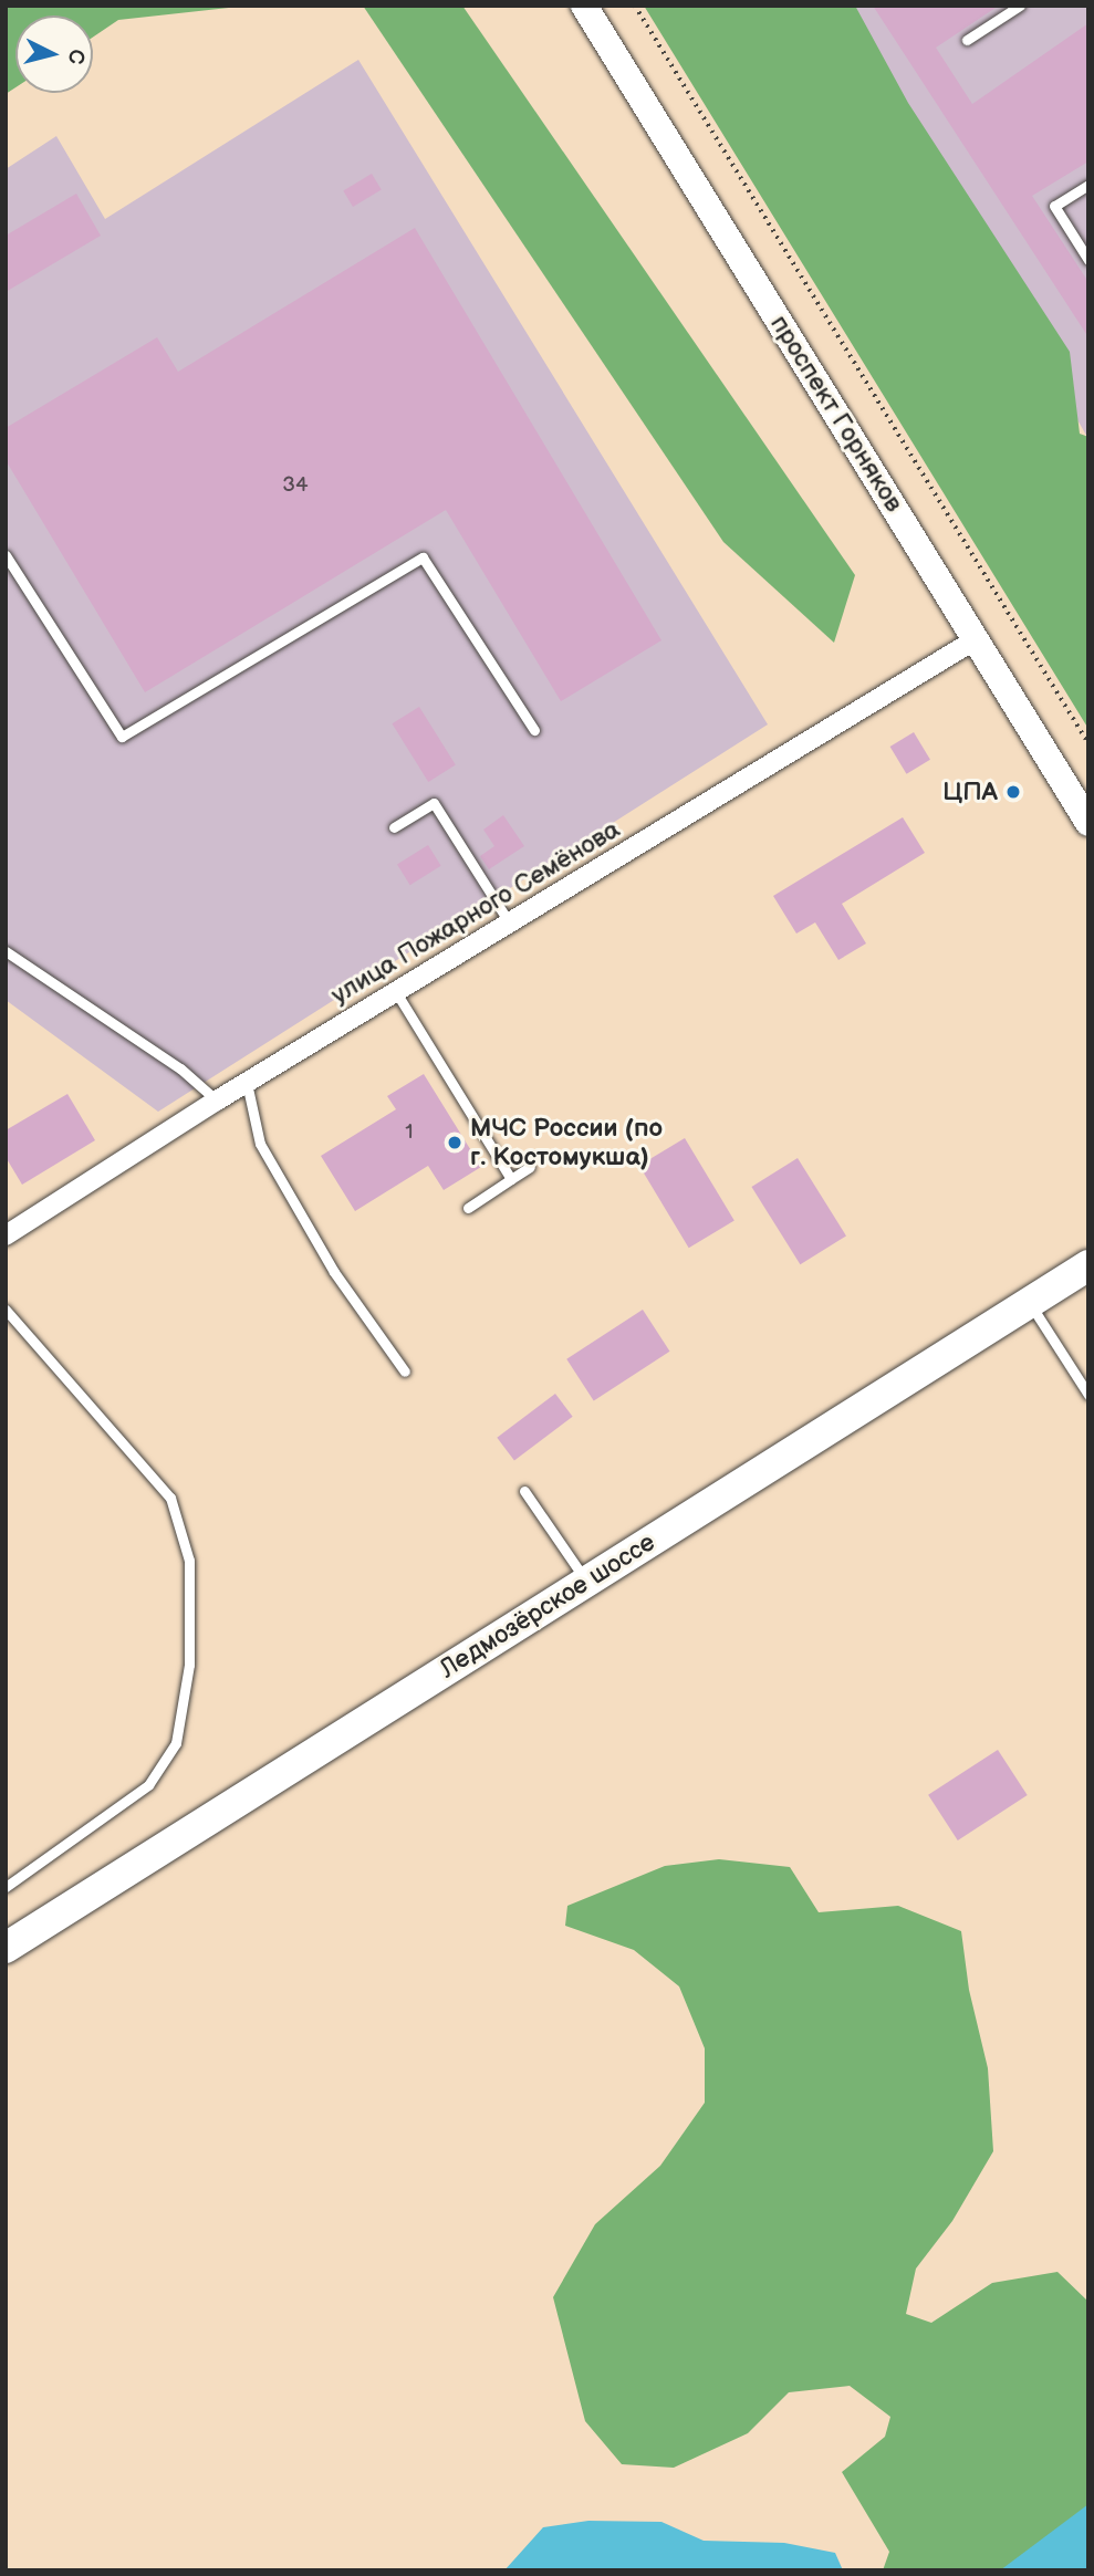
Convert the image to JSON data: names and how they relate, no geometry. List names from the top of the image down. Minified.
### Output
{"streets":{"main road":["проспект Горняков","Ледмозёрское шоссе"],"street":["улица Пожарного Семёнова"]},"crossings":[["проспект Горняков","улица Пожарного Семёнова"]],"places":["ЦПА","МЧС России (по г. Костомукша)"],"house_numbers":["34","1"],"north":"right"}
